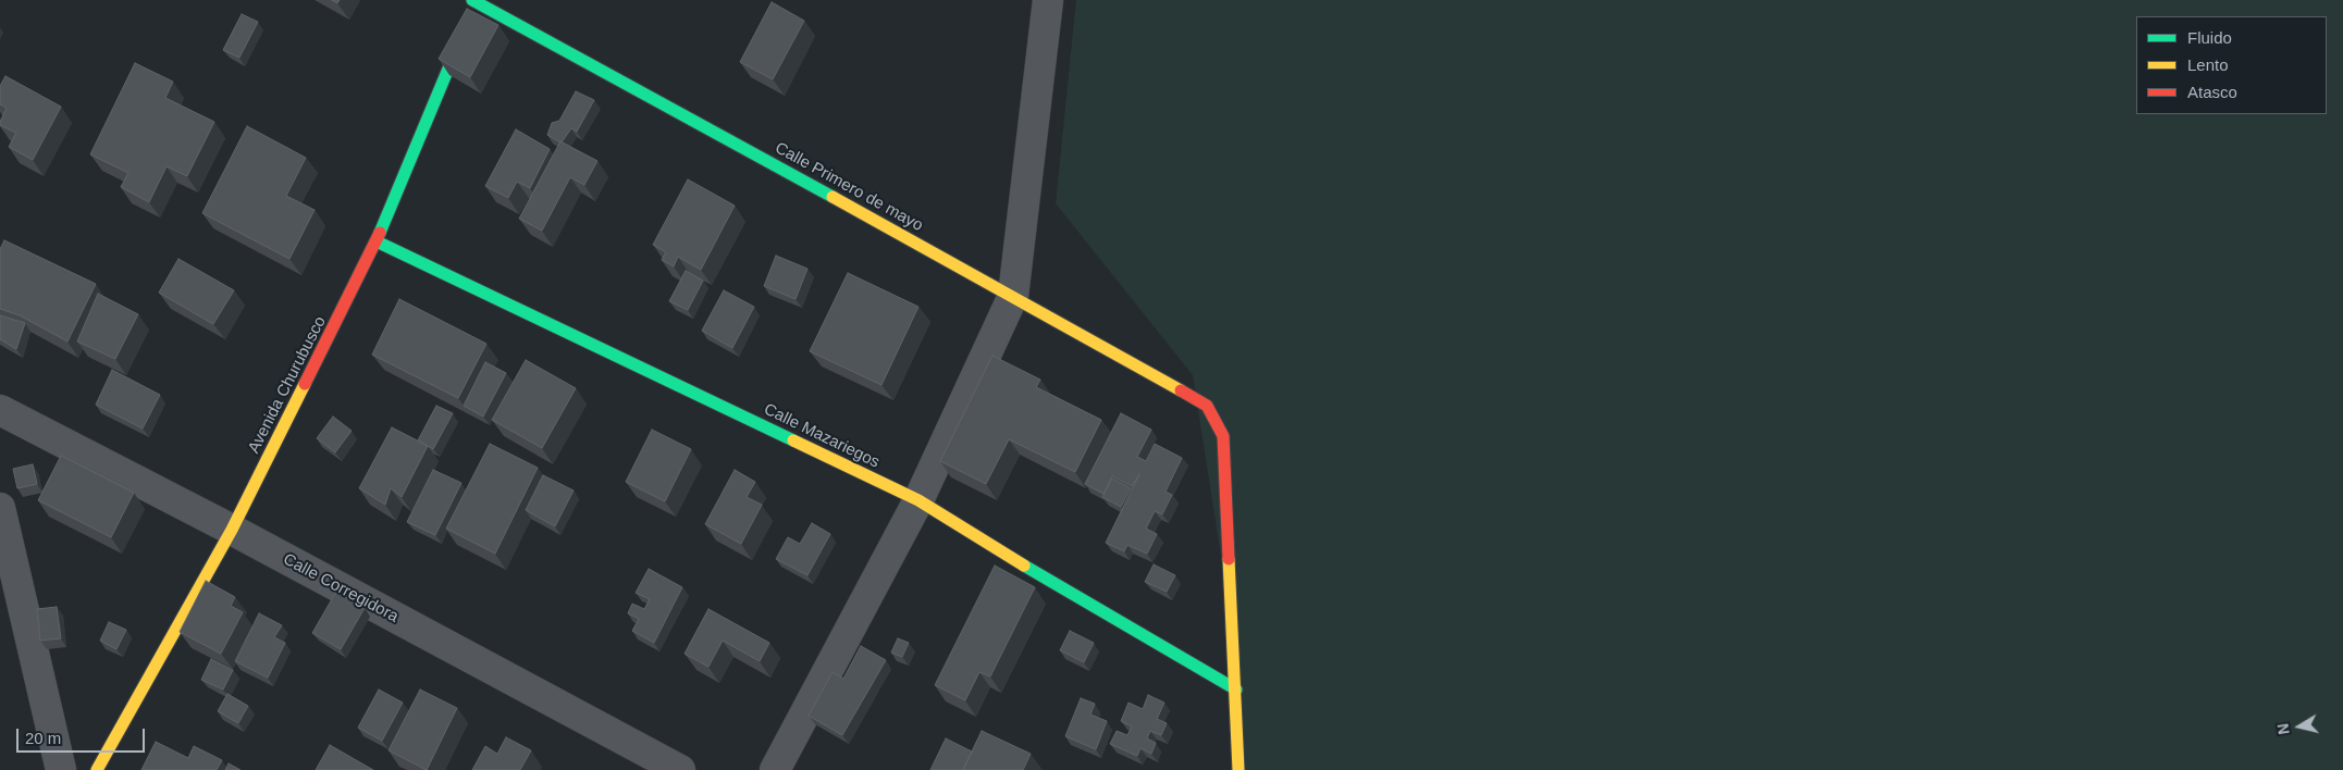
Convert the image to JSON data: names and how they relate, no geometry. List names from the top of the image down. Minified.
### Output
{"streets":{"street":["Calle Primero de mayo","Avenida Churubusco","Calle Mazariegos","Calle Corregidora"]},"crossings":[["Calle Primero de mayo","Avenida Churubusco"],["Calle Primero de mayo","Calle Mazariegos"],["Avenida Churubusco","Calle Mazariegos"],["Avenida Churubusco","Calle Corregidora"]],"legend":["Fluido","Lento","Atasco"],"scale_bar":"20 m","north":"left"}
